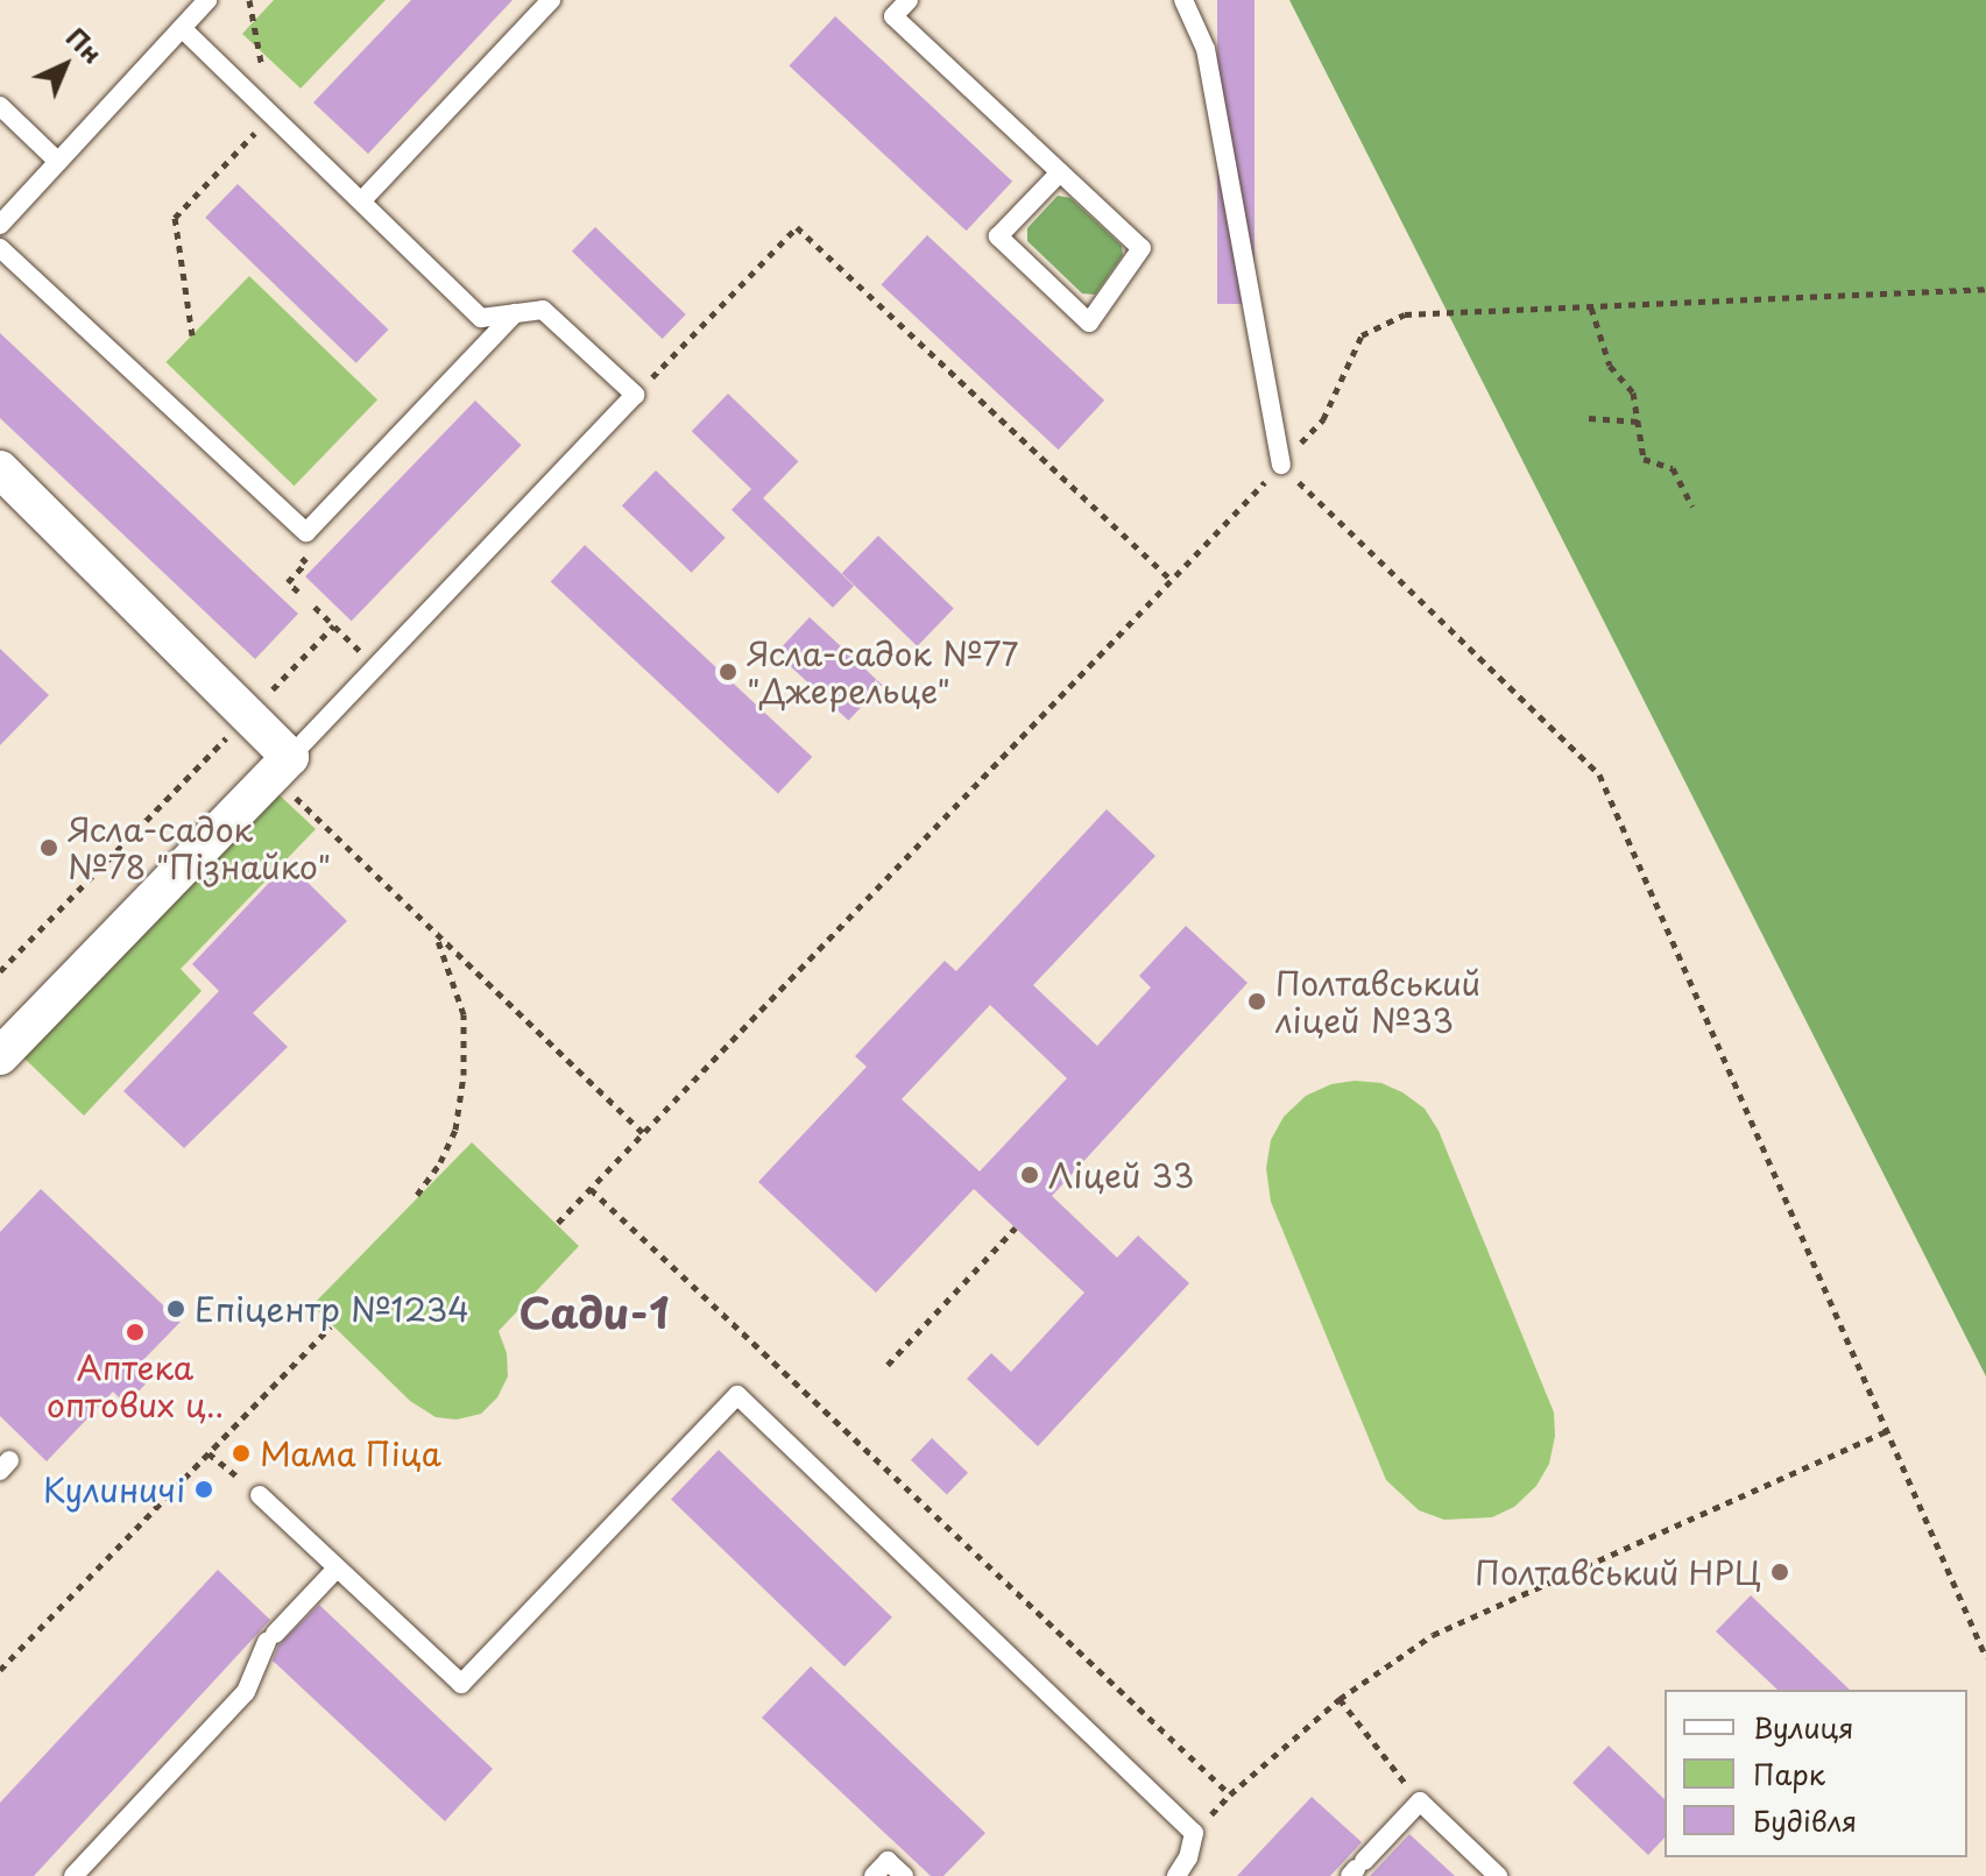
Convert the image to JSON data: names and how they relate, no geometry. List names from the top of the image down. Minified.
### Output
{"districts":["Сади-1"],"places":["Ясла-садок №77 \"Джерельце\"","Ясла-садок №78 \"Пізнайко\"","Полтавський ліцей №33","Ліцей 33","Епіцентр №1234","Аптека оптових ц‥","Мама Піца","Кулиничі","Полтавський НРЦ"],"legend":["Вулиця","Парк","Будівля"],"north":"top right"}
